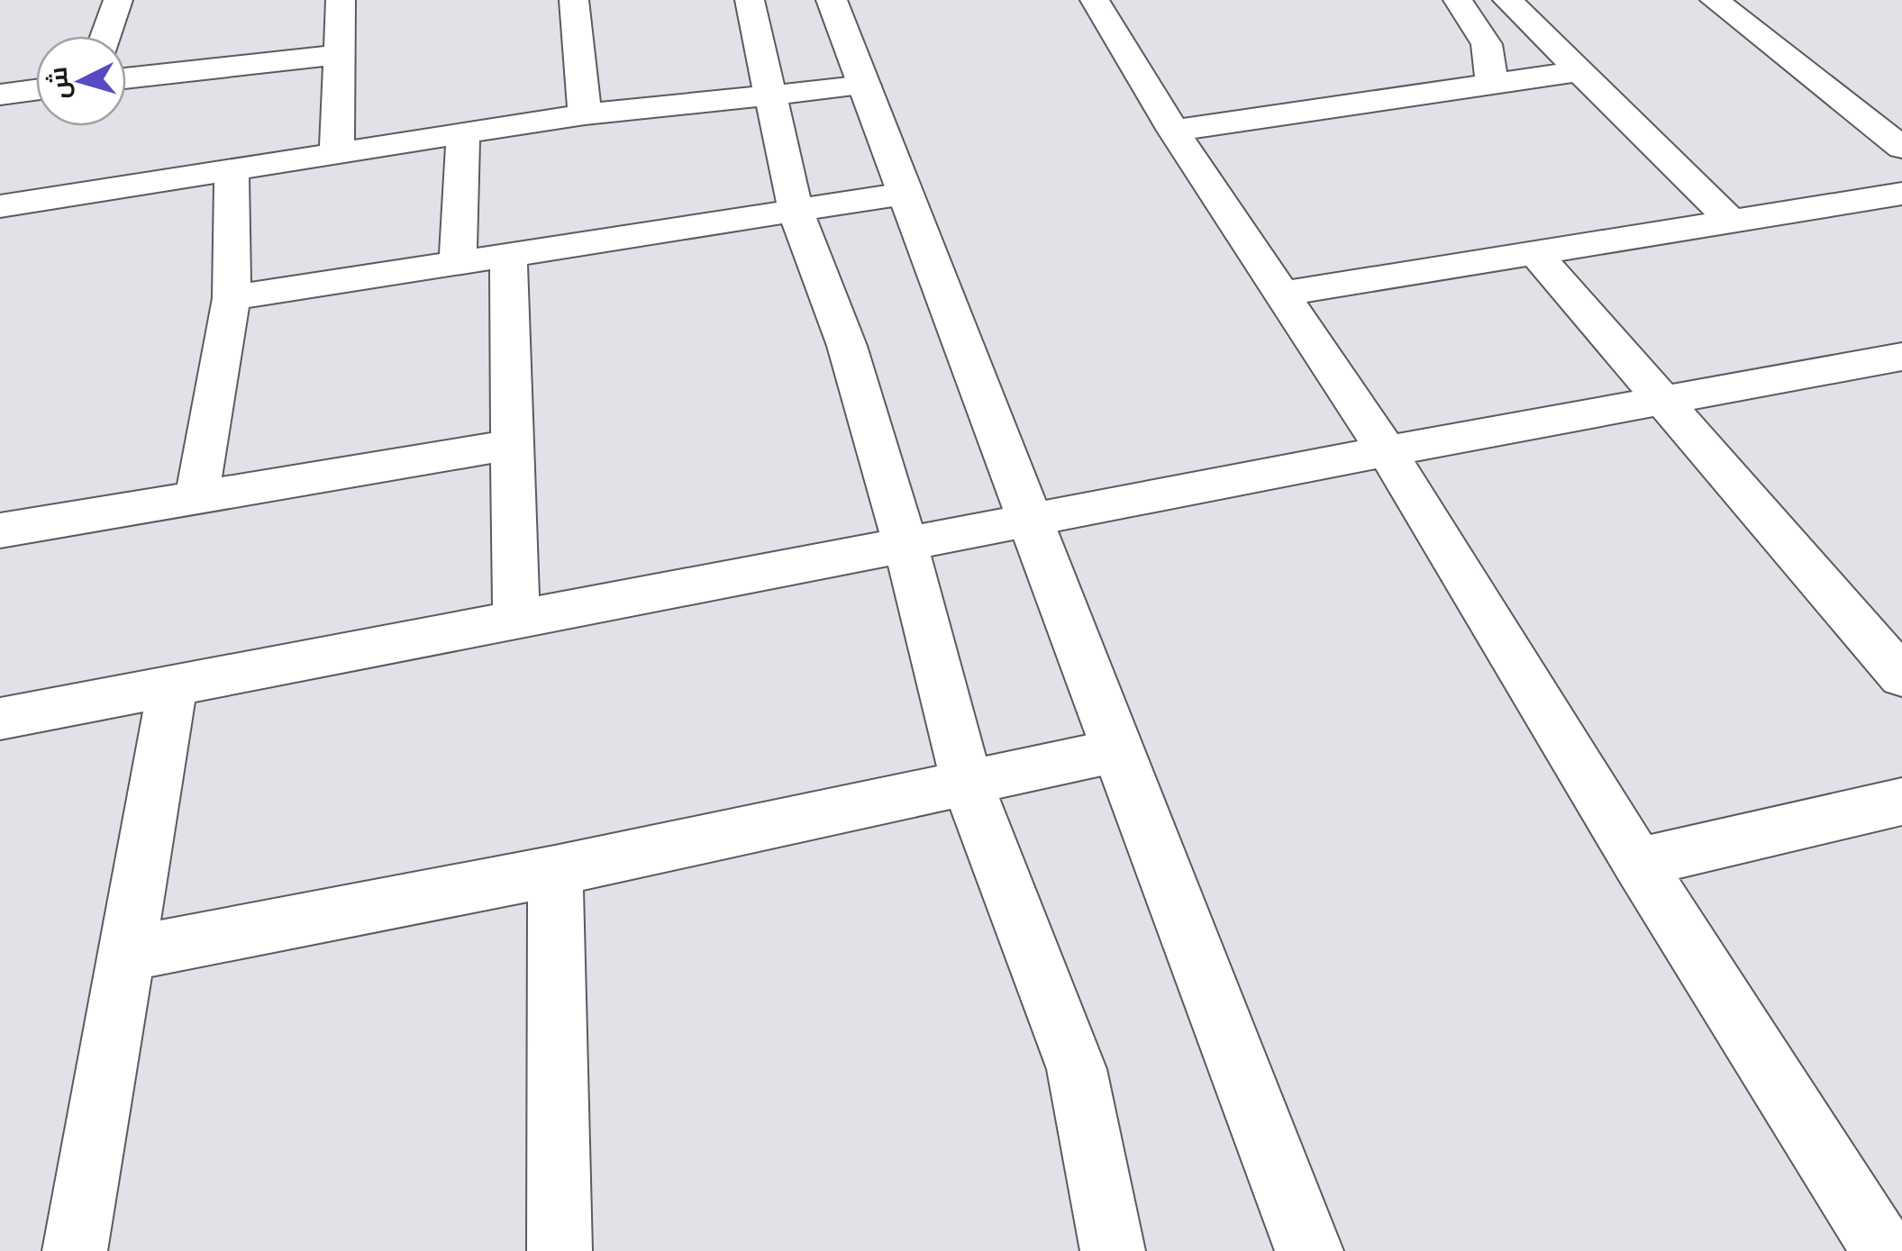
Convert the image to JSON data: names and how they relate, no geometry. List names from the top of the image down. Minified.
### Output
{"north":"left"}
